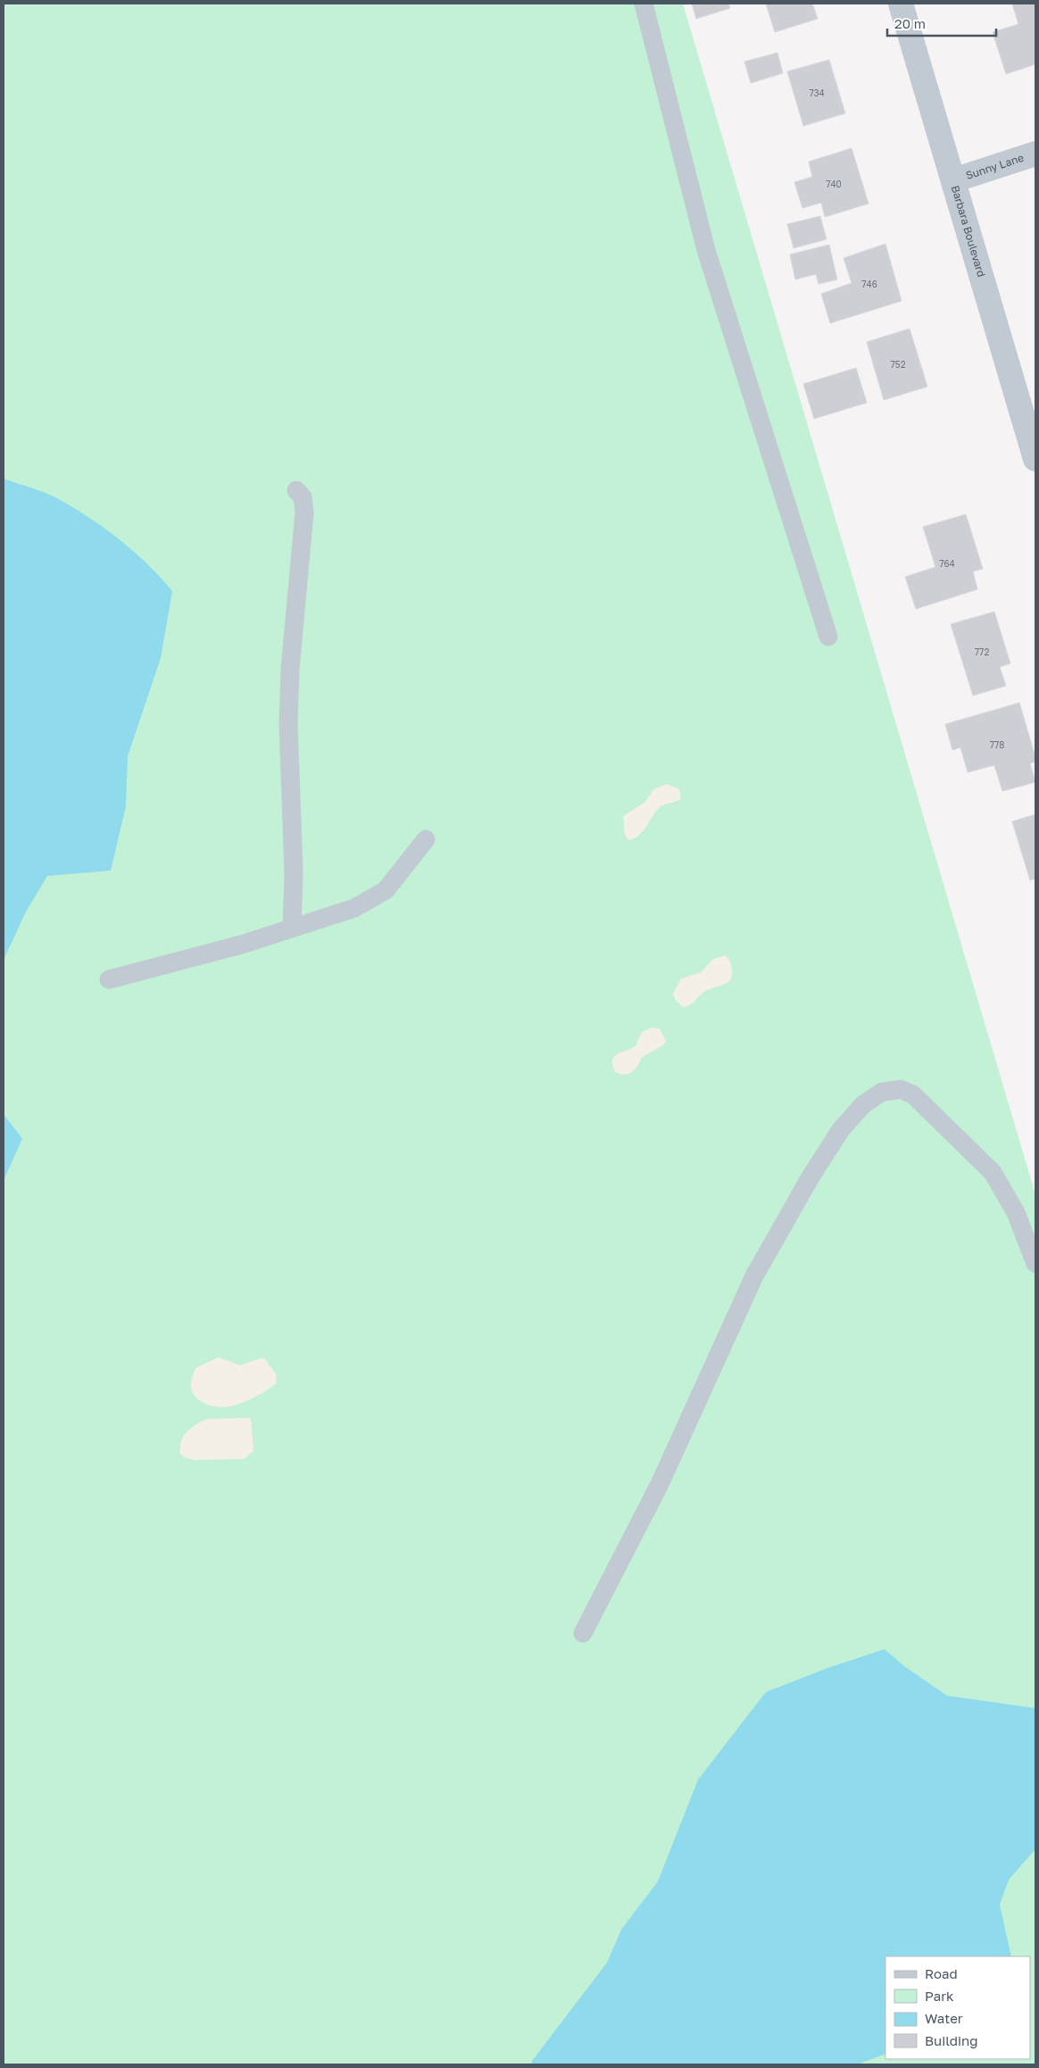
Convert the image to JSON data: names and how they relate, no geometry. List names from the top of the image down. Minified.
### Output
{"streets":{"street":["Sunny Lane","Barbara Boulevard"]},"crossings":[["Sunny Lane","Barbara Boulevard"]],"house_numbers":["734","740","746","752","764","772","778"],"legend":["Road","Park","Water","Building"],"scale_bar":"20 m"}
